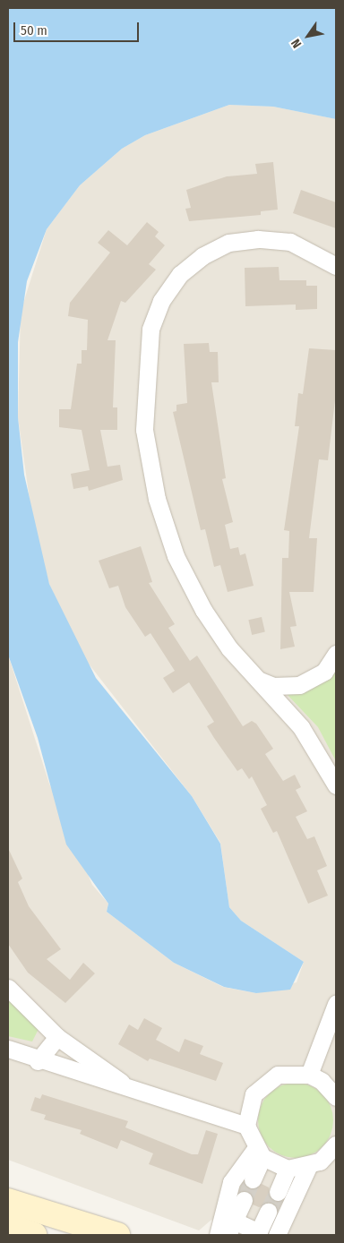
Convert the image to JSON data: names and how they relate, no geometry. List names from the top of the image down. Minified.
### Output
{"scale_bar":"50 m","north":"bottom left"}
